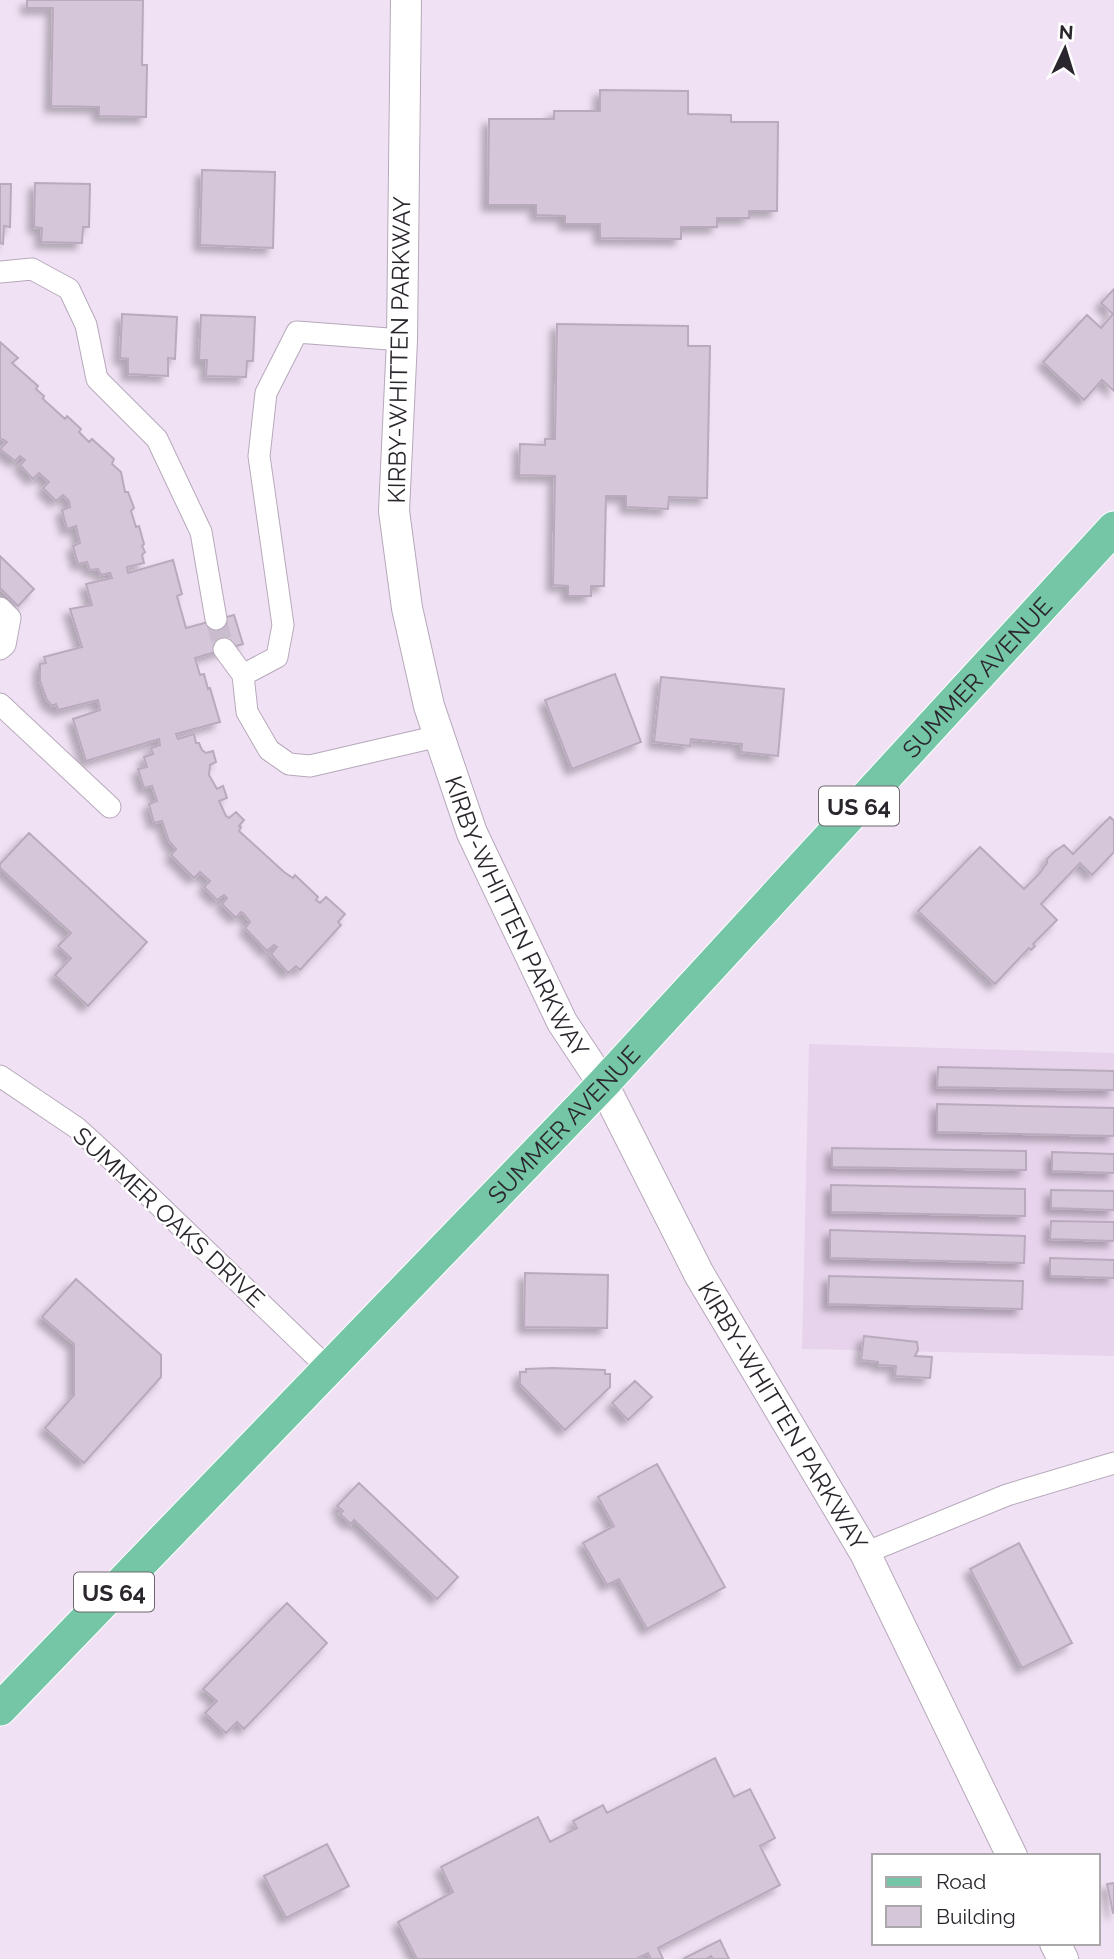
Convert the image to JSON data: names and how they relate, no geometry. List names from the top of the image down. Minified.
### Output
{"streets":{"main road":["KIRBY-WHITTEN PARKWAY","SUMMER AVENUE","US 64"],"street":["SUMMER OAKS DRIVE"]},"crossings":[["KIRBY-WHITTEN PARKWAY","SUMMER AVENUE"],["SUMMER AVENUE","SUMMER OAKS DRIVE"]],"legend":["Road","Building"],"north":"top"}
